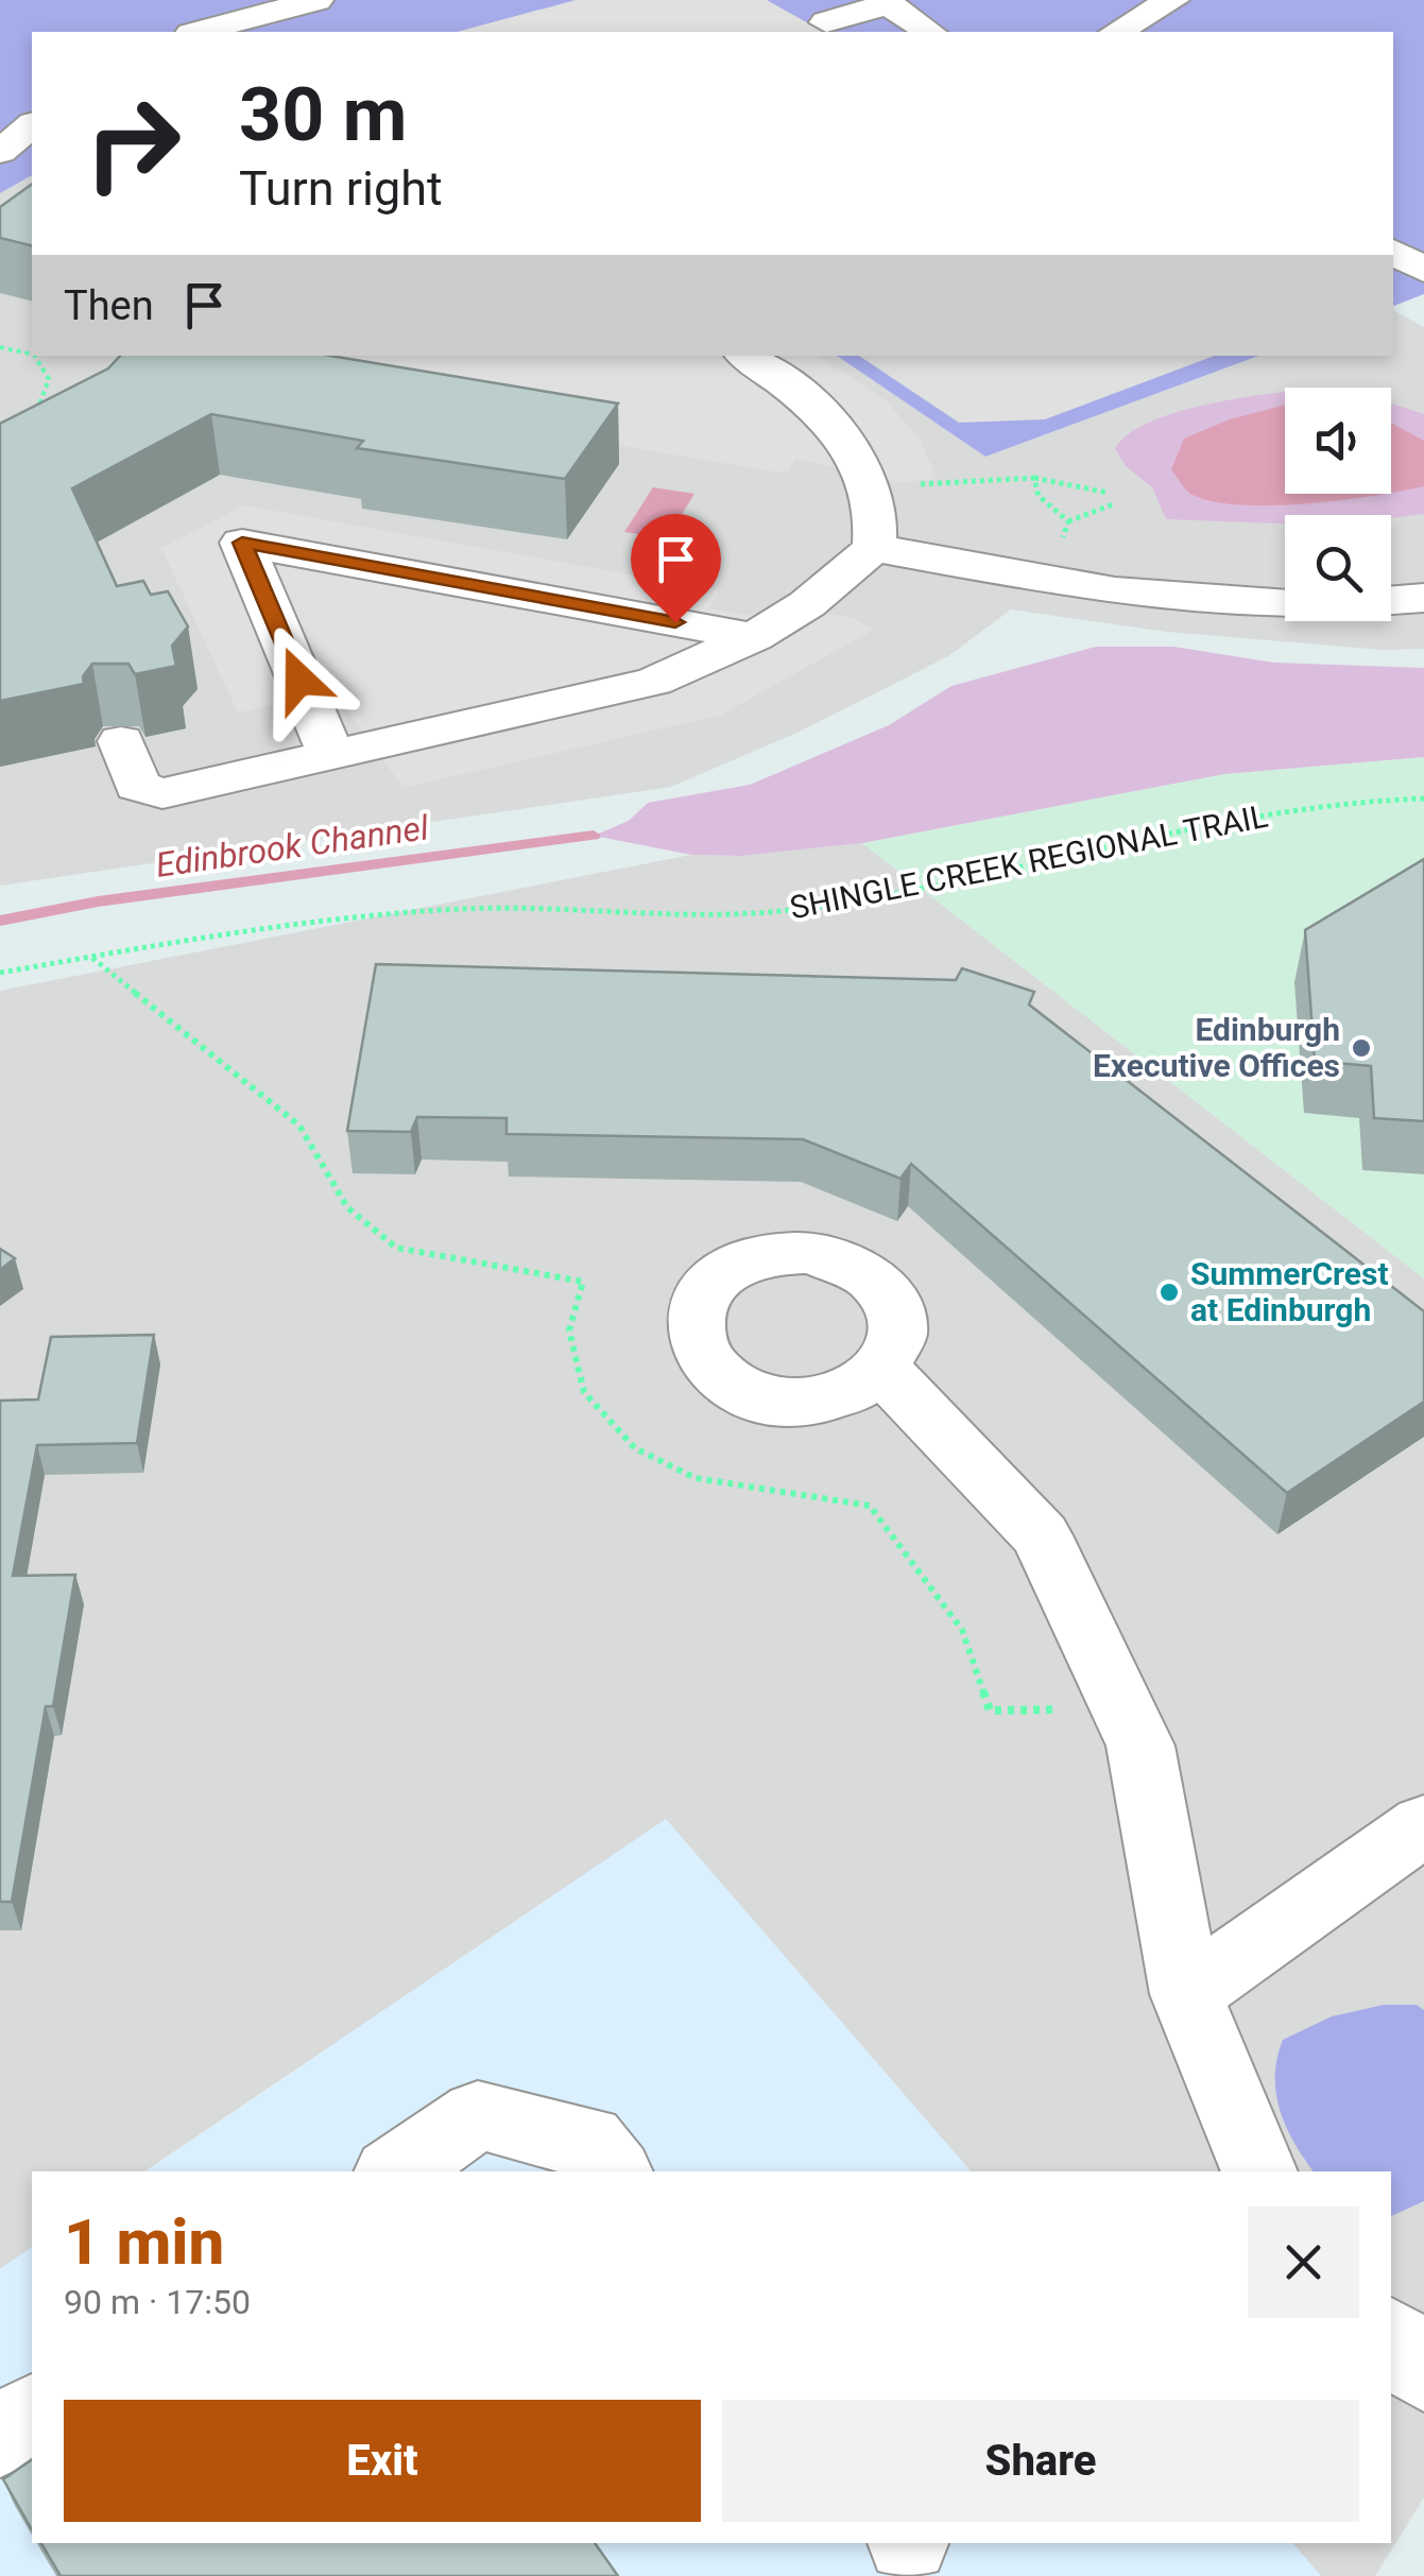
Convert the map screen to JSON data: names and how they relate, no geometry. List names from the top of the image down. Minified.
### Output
{"streets":{"path":["SHINGLE CREEK REGIONAL TRAIL"]},"water":["Edinbrook Channel"],"places":["Edinburgh Executive Offices","SummerCrest at Edinburgh"],"page":{"turn":["30 m","Turn right"],"then":"Then","heading":["1 min","90 m · 17:50"],"buttons":["Exit","Share"]}}
